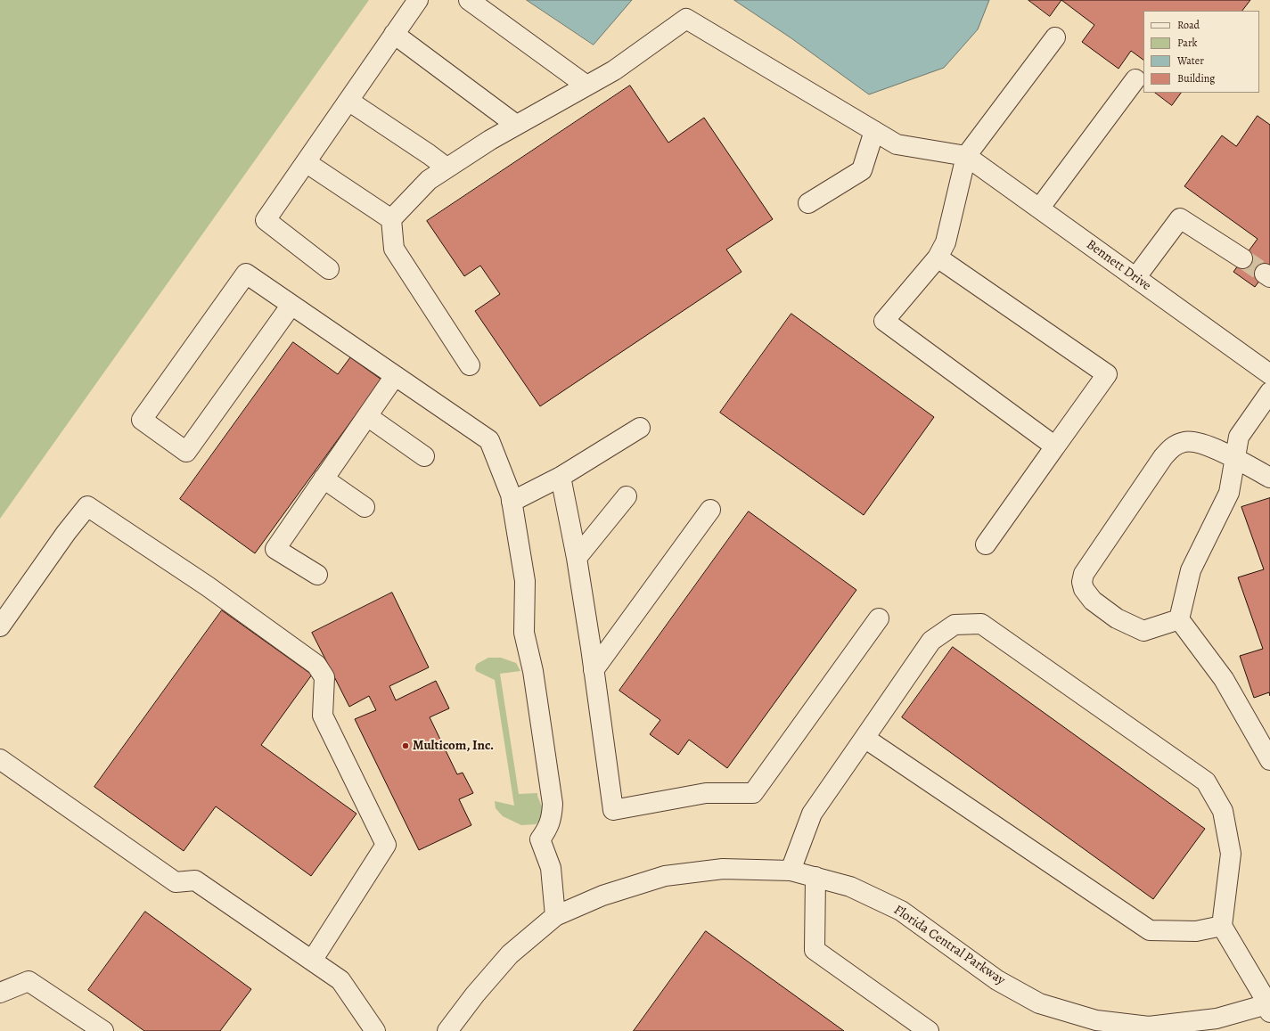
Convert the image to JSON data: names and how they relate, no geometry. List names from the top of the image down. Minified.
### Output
{"streets":{"street":["Bennett Drive","Florida Central Parkway"]},"places":["Multicom, Inc."],"legend":["Road","Park","Water","Building"]}
